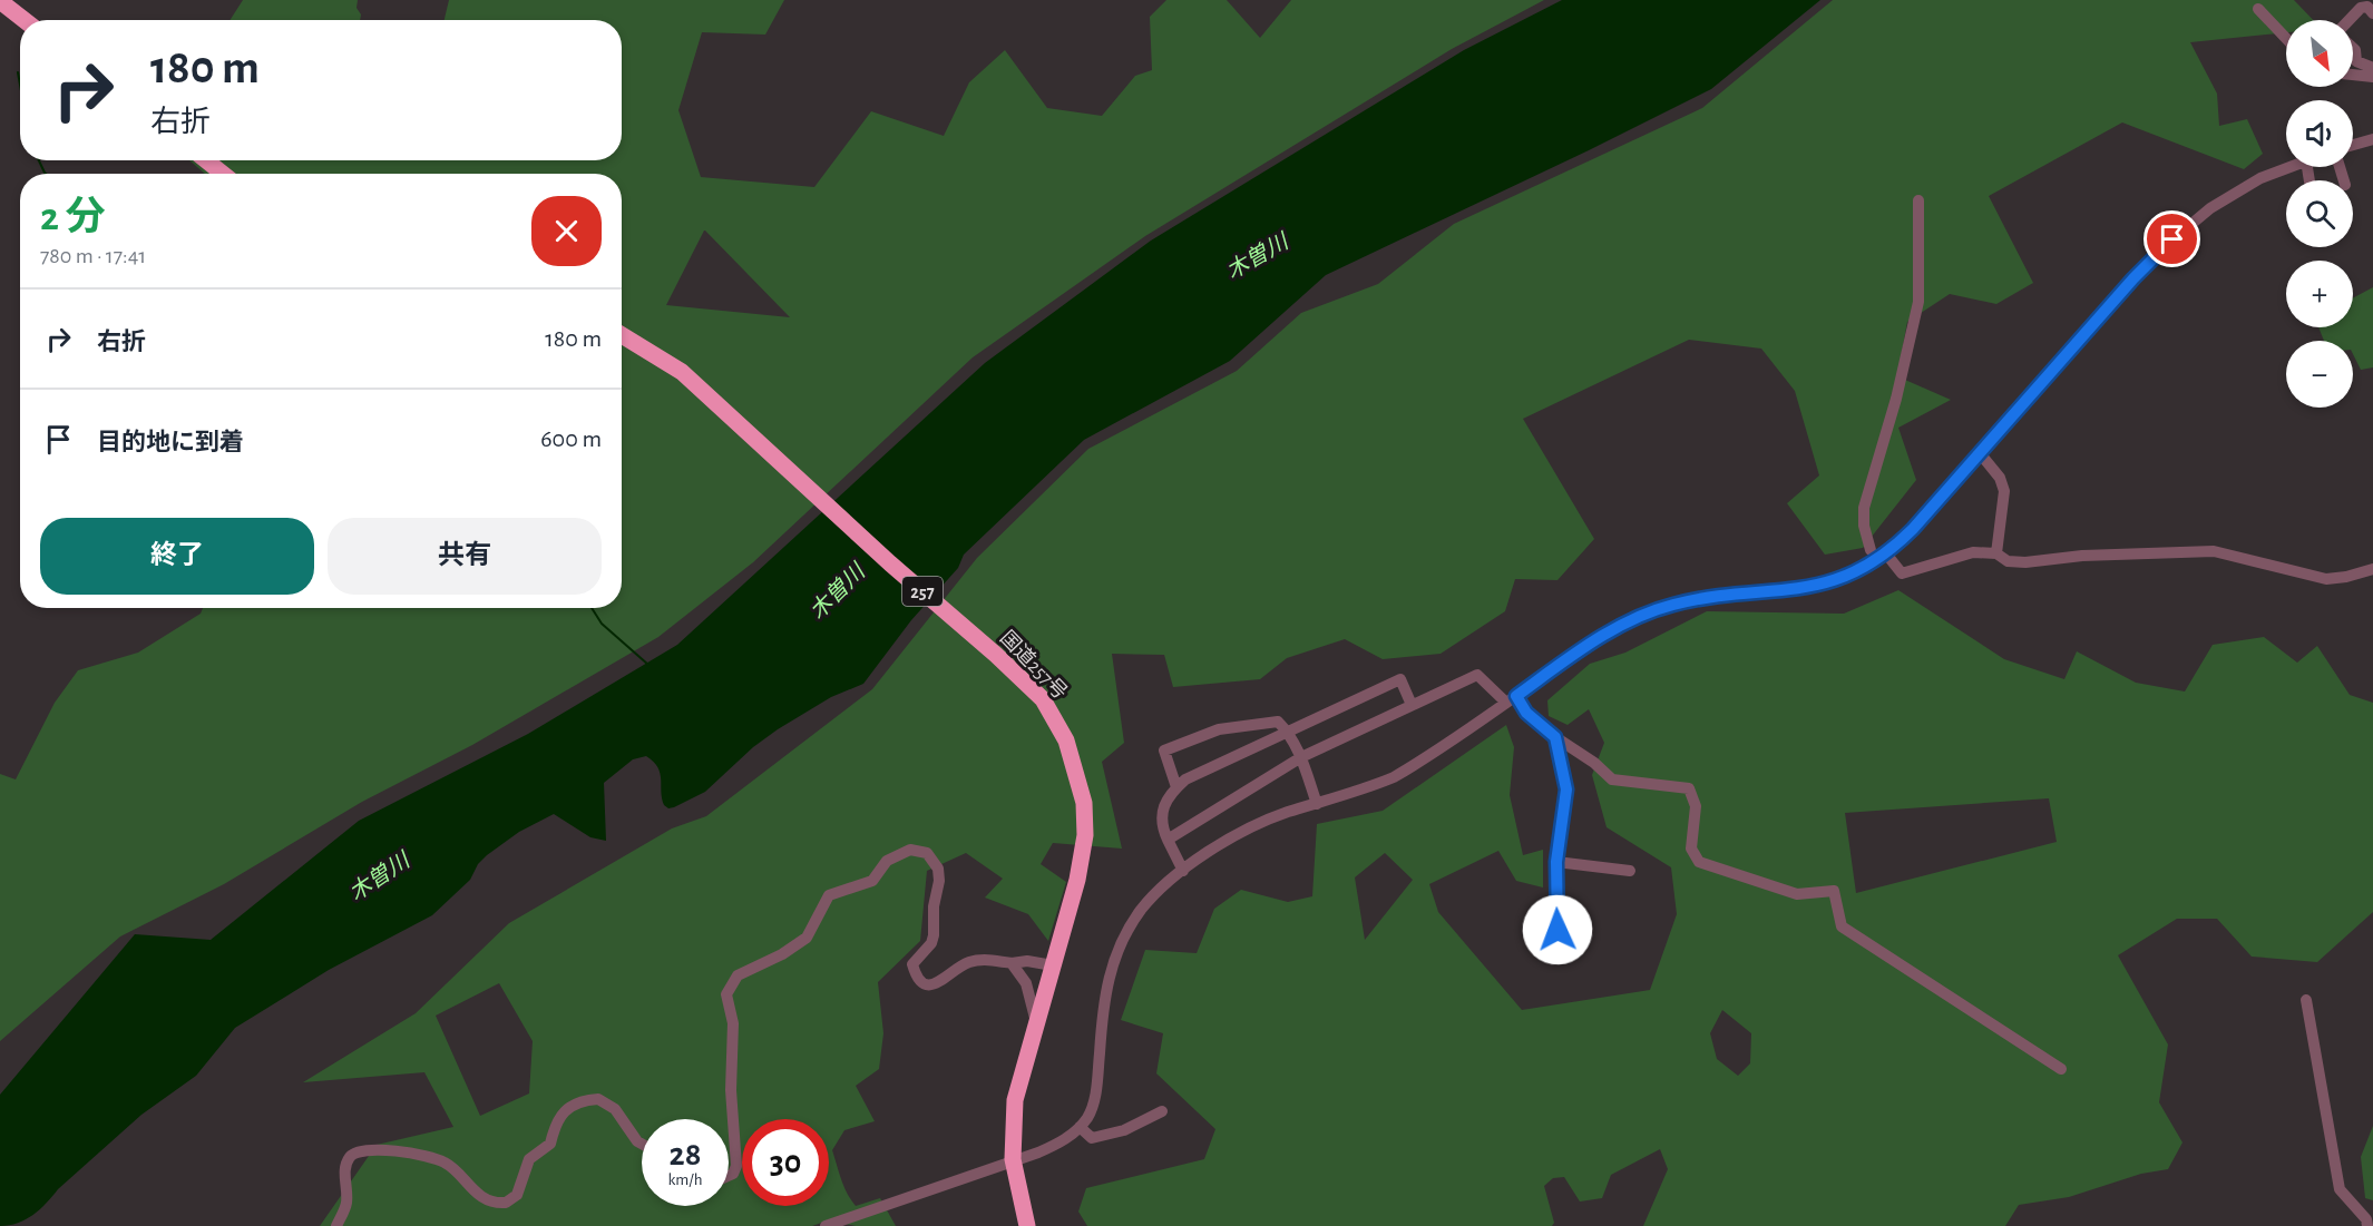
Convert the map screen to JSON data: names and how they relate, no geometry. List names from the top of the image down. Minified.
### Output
{"streets":{"highway":["257","国道257号"]},"water":["木曽川"],"north":"bottom right","page":{"map_buttons":["+","−"],"turn":["180 m","右折"],"heading":["2 分","780 m · 17:41"],"list":[{"name":"右折","value":"180 m"},{"name":"目的地に到着","value":"600 m"}],"buttons":["終了","共有"],"speed":"28 km/h","limit":"30"}}
